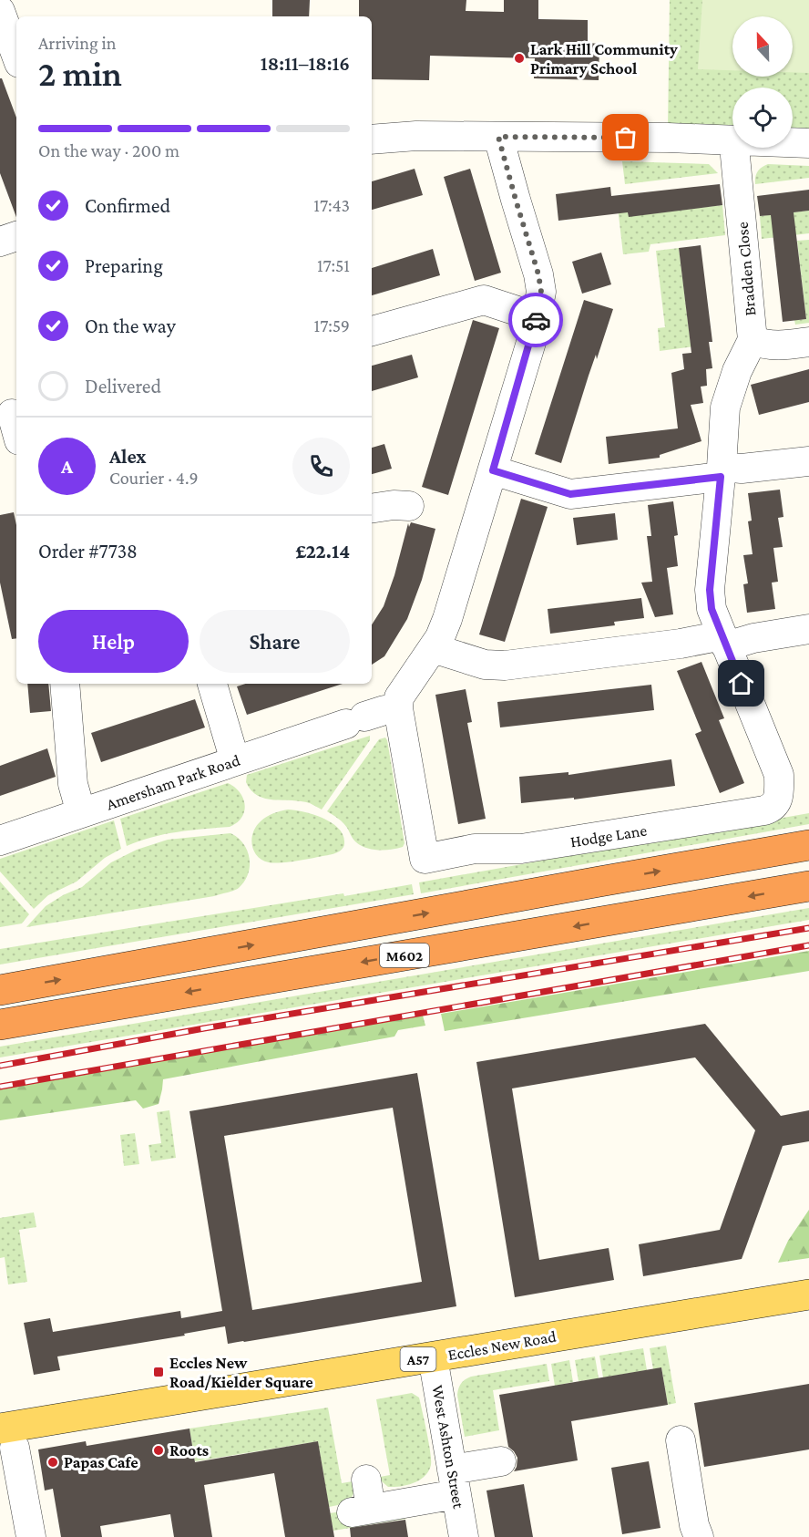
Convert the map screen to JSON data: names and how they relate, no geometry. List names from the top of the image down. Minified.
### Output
{"streets":{"highway":["M602"],"main road":["Eccles New Road","A57"],"street":["Bradden Close","Amersham Park Road","Hodge Lane","West Ashton Street"]},"crossings":[["Amersham Park Road","Hodge Lane"],["Eccles New Road","West Ashton Street"]],"places":{"other":["Lark Hill Community Primary School","Roots","Papas Cafe"],"transit":["Eccles New Road/Kielder Square"]},"north":"top","page":{"heading":["2 min","Arriving in","18:11–18:16"],"panel":["Alex","Courier · 4.9","Order #7738","£22.14"],"bar":"On the way · 200 m","list":[["Confirmed","17:43"],["Preparing","17:51"],["On the way","17:59"],"Delivered"],"round":"A","buttons":["Help","Share"]}}
